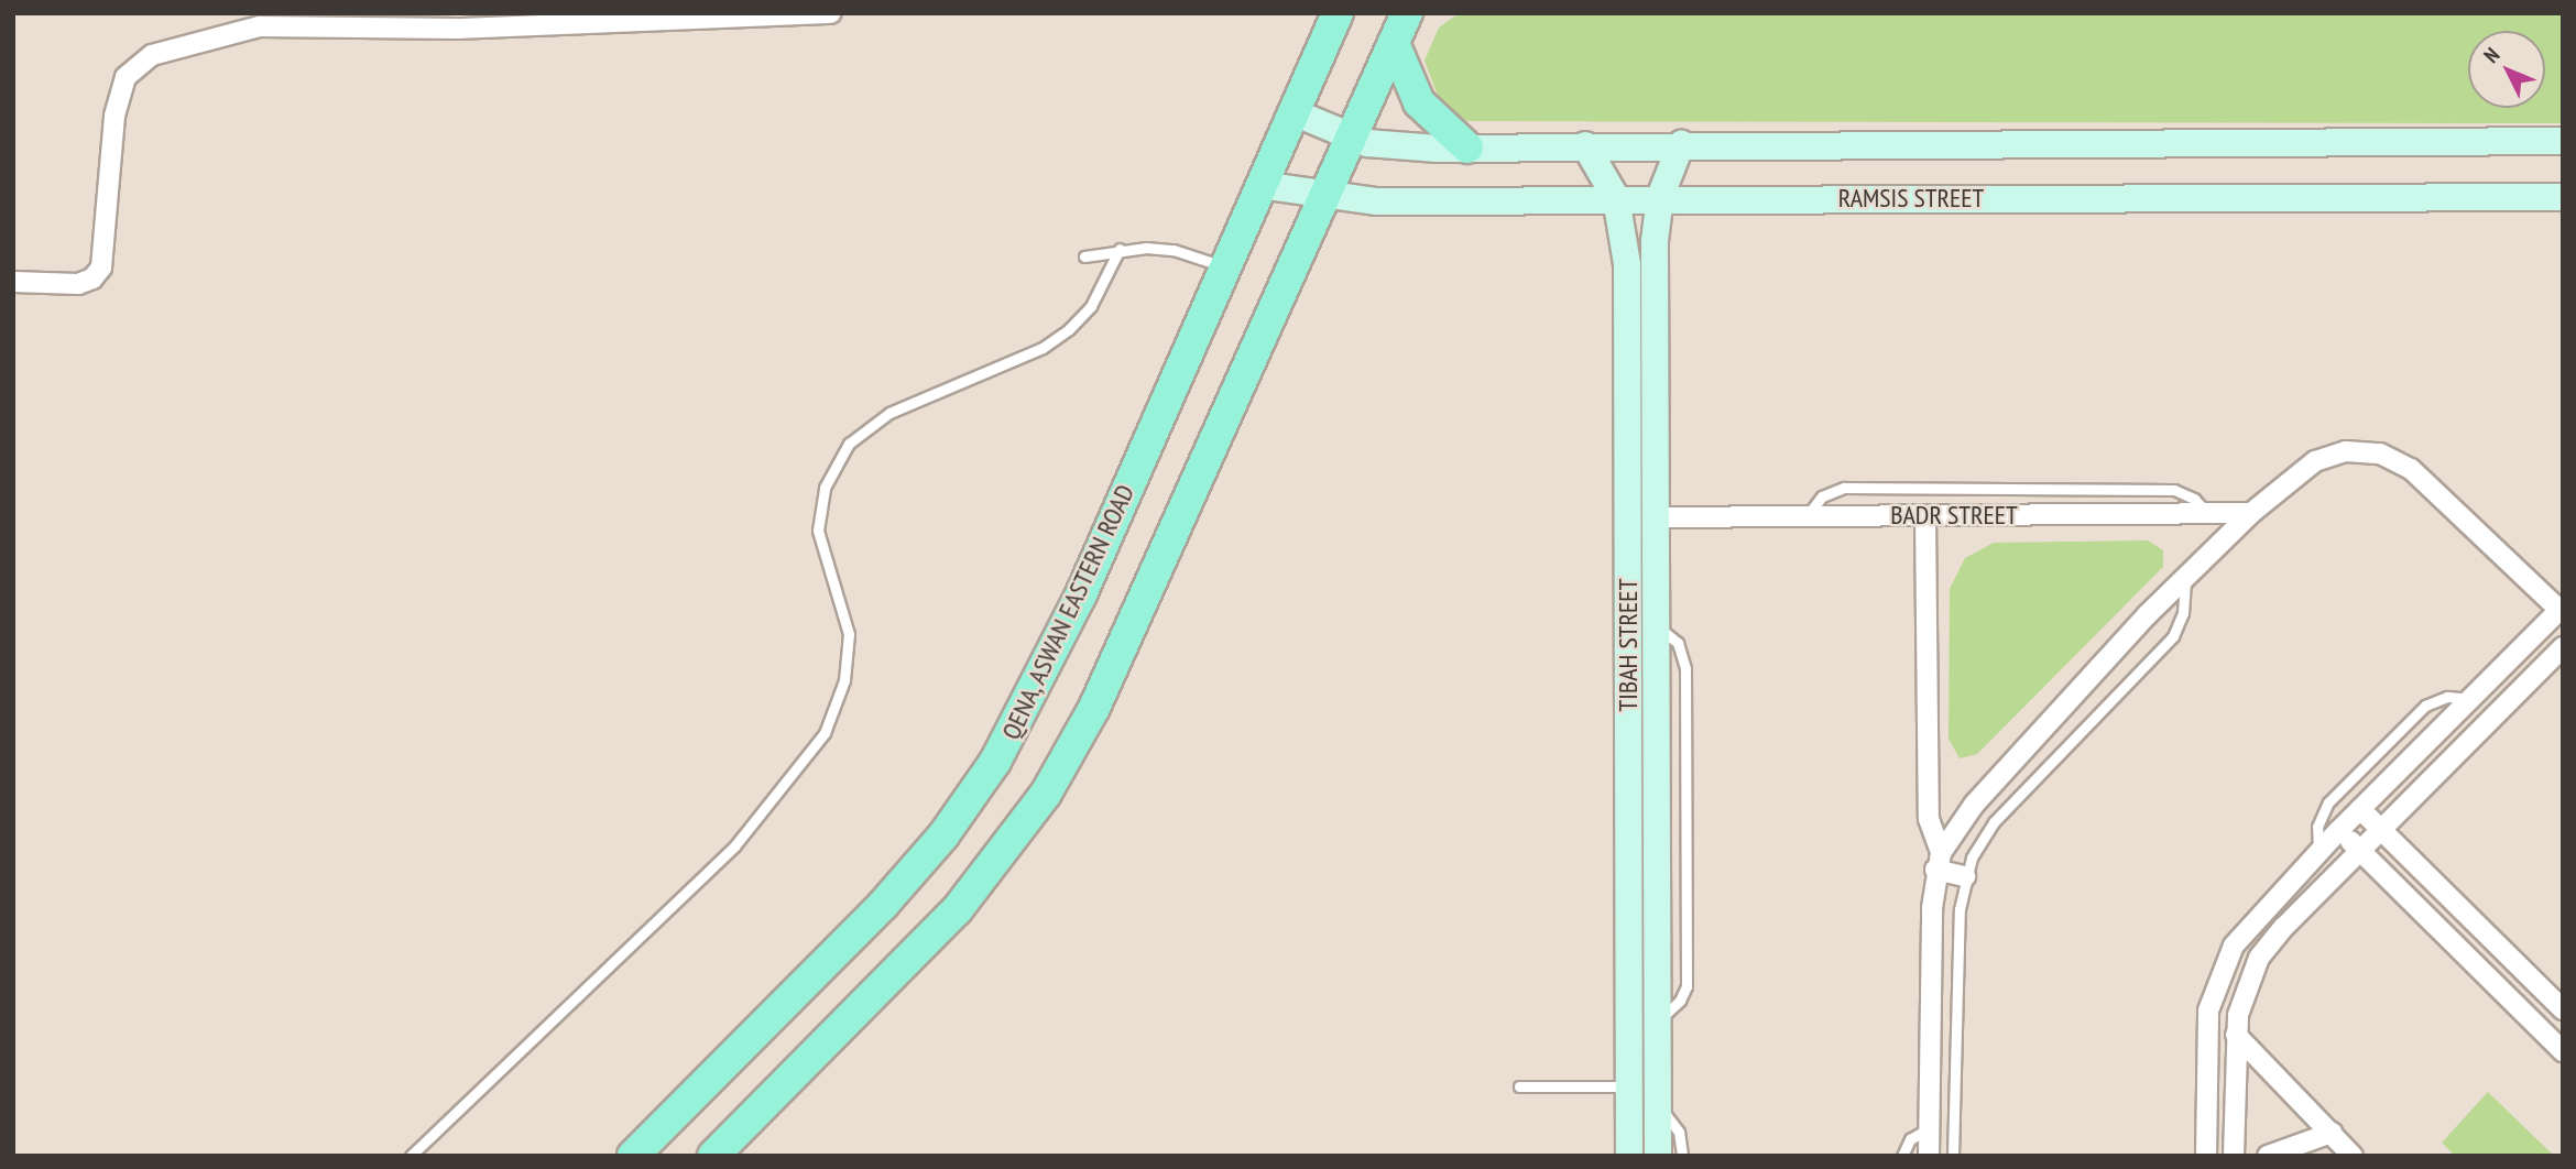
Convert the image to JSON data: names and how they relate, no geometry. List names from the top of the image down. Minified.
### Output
{"streets":{"main road":["RAMSIS STREET","QENA, ASWAN EASTERN ROAD","TIBAH STREET"],"street":["BADR STREET"]},"crossings":[["RAMSIS STREET","QENA, ASWAN EASTERN ROAD"],["RAMSIS STREET","TIBAH STREET"],["BADR STREET","TIBAH STREET"]],"north":"top left"}
